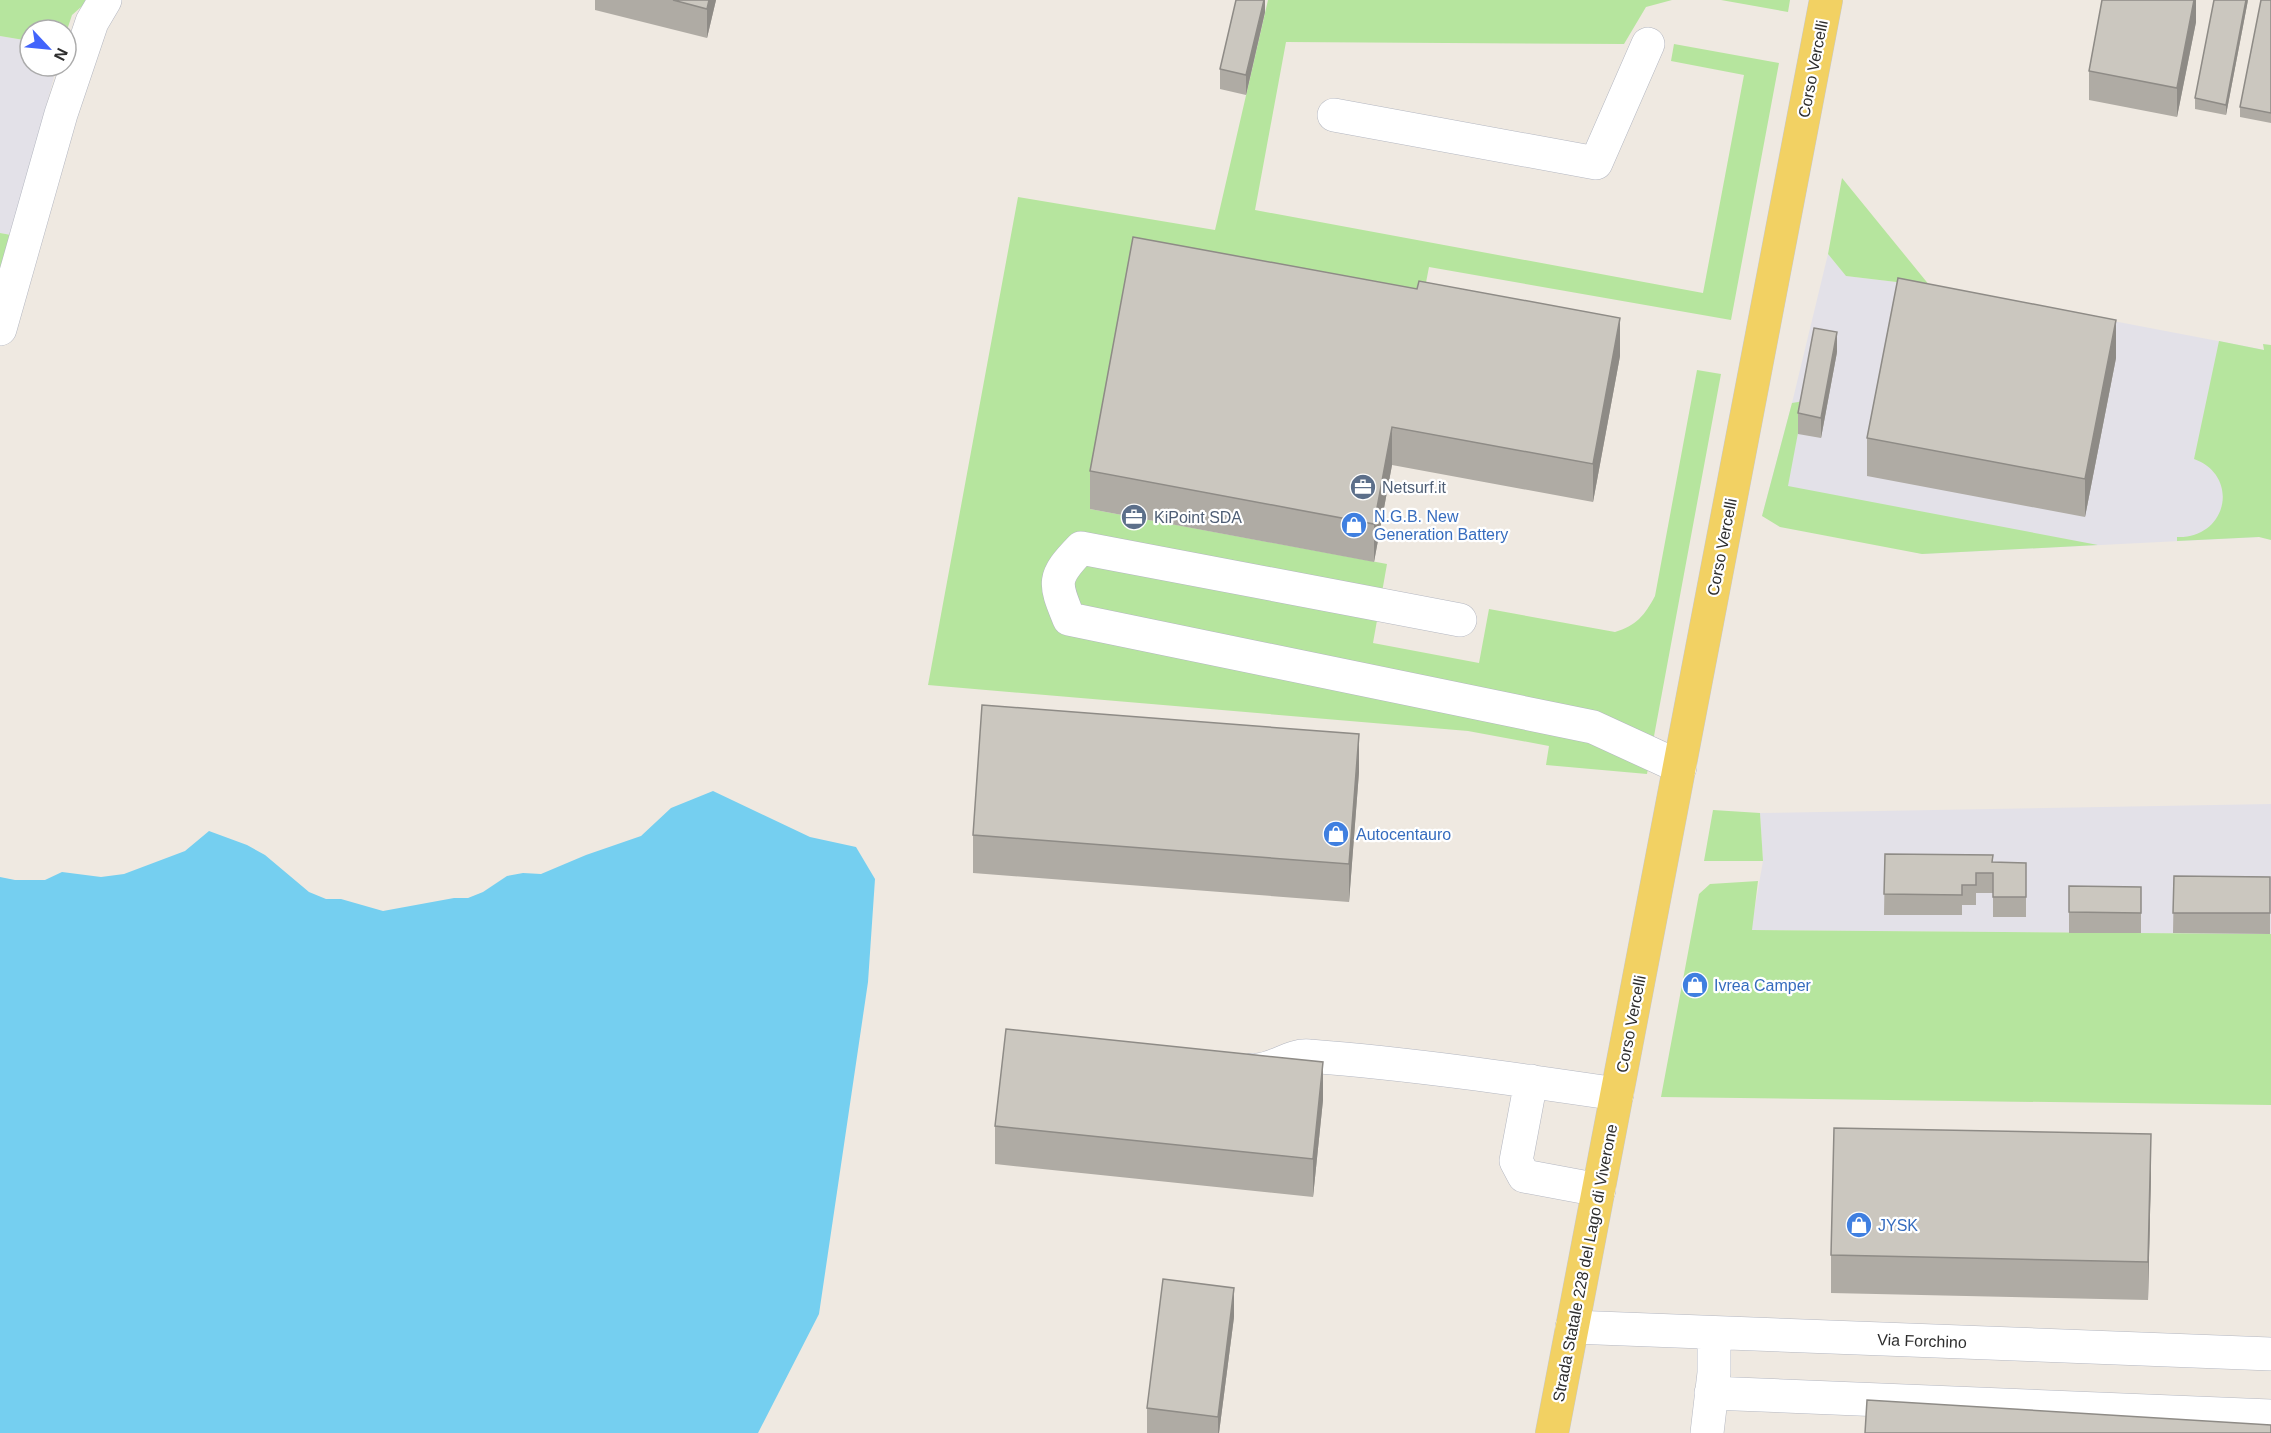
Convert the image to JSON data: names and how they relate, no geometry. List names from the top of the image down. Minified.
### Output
{"streets":{"main road":["Corso Vercelli","Strada Statale 228 del Lago di Viverone"],"street":["Via Forchino"]},"crossings":[["Corso Vercelli","Strada Statale 228 del Lago di Viverone"],["Strada Statale 228 del Lago di Viverone","Via Forchino"]],"places":{"office":["Netsurf.it","KiPoint SDA"],"shop":["N.G.B. New Generation Battery","Autocentauro","Ivrea Camper","JYSK"]},"north":"bottom right"}
